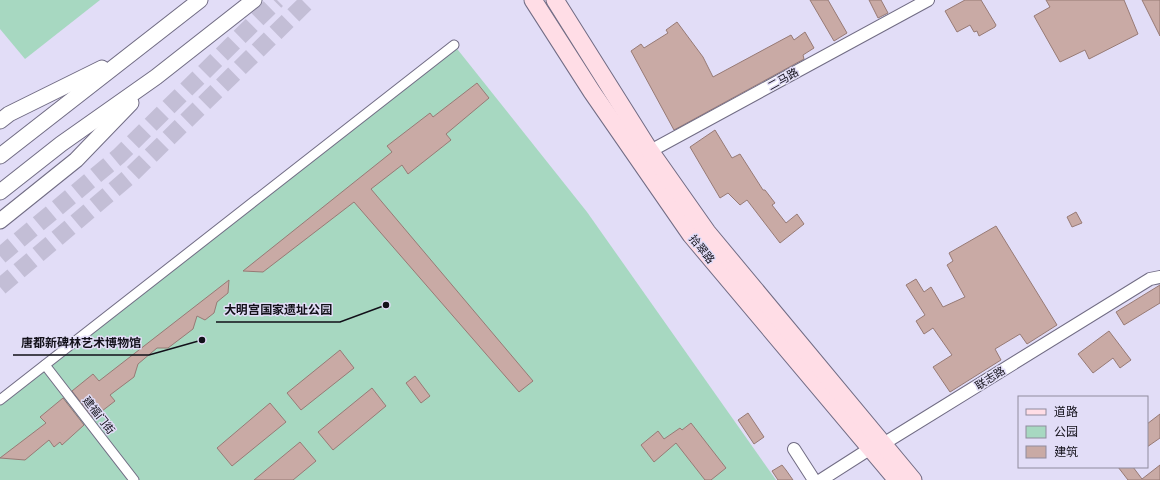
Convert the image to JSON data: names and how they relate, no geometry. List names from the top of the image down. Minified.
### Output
{"streets":{"main road":["拾翠路"],"street":["二马路","联志路","建福门街"]},"crossings":[["二马路","拾翠路"],["拾翠路","联志路"]],"places":["大明宫国家遗址公园","唐都新碑林艺术博物馆"],"legend":["道路","公园","建筑"]}
